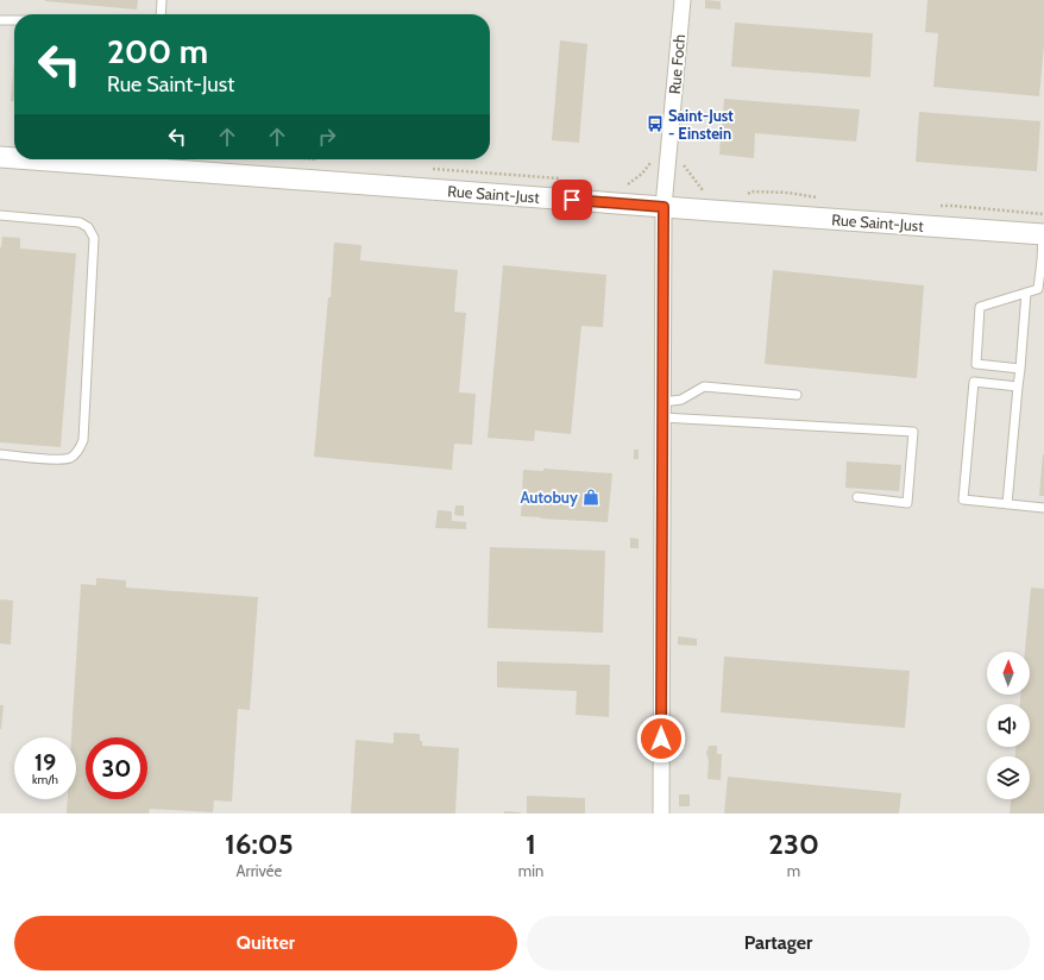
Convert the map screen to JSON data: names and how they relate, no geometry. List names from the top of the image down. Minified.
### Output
{"streets":{"street":["Rue Foch","Rue Saint-Just"]},"crossings":[["Rue Foch","Rue Saint-Just"]],"places":{"bus stop":["Saint-Just - Einstein"],"shop":["Autobuy"]},"north":"top","page":{"turn":["200 m","Rue Saint-Just"],"speed":"19 km/h","limit":"30","eta":["16:05","Arrivée","1","min","230","m"],"buttons":["Quitter","Partager"]}}
